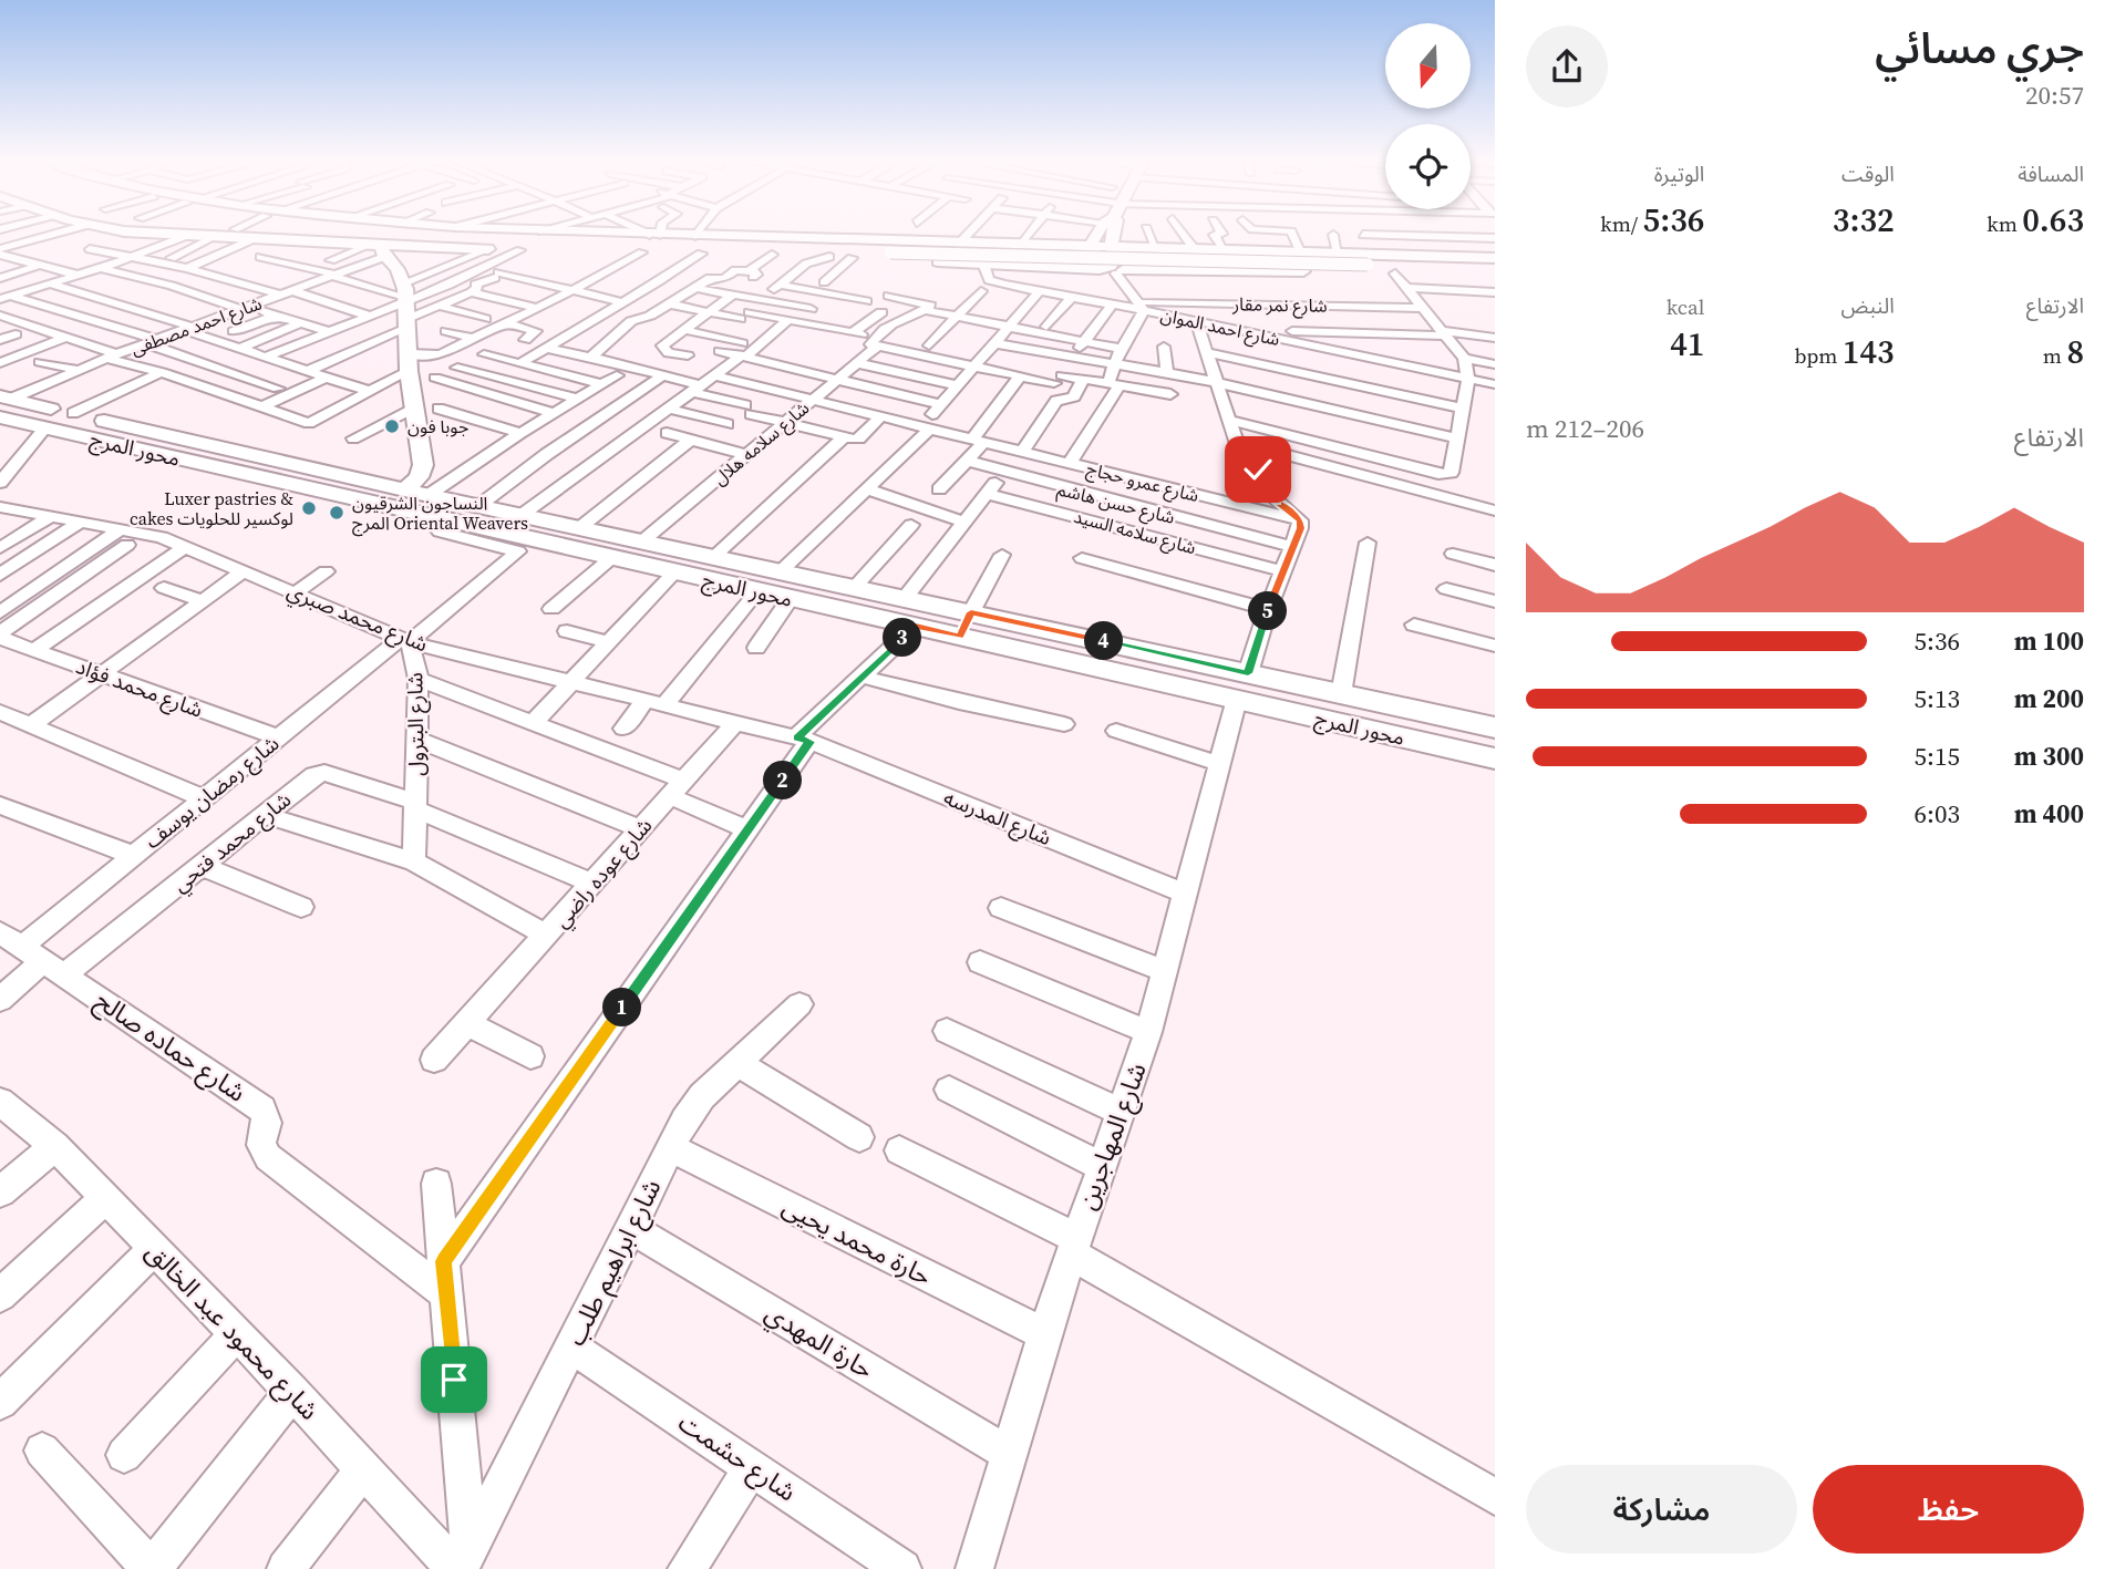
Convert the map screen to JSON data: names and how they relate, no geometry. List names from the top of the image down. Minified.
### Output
{"streets":{"main road":["محور المرج"],"street":["شارع نمر مقار","شارع احمد مصطفى","شارع احمد الموان","شارع سلامه هلال","شارع عمرو حجاج","شارع حسن هاشم","شارع سلامه السيد","شارع محمد صبري","شارع محمد فؤاد","شارع البترول","شارع رمضان يوسف","شارع المدرسه","شارع محمد فتحي","شارع عوده راضي","شارع حماده صالح","شارع المهاجرين","حارة محمد يحيى","شارع ابراهيم طلب","شارع محمود عبد الخالق","حارة المهدي","شارع حشمت"]},"crossings":[["شارع نمر مقار","شارع احمد الموان"],["شارع احمد مصطفى","محور المرج"],["شارع سلامه هلال","محور المرج"],["شارع سلامه هلال","شارع عمرو حجاج"],["محور المرج","شارع البترول"],["محور المرج","شارع المهاجرين"],["شارع عمرو حجاج","شارع المهاجرين"],["شارع حسن هاشم","شارع المهاجرين"],["شارع سلامه السيد","شارع المهاجرين"],["شارع محمد صبري","شارع البترول"],["شارع محمد صبري","شارع رمضان يوسف"],["شارع محمد صبري","شارع المدرسه"],["شارع محمد صبري","شارع عوده راضي"],["شارع محمد فؤاد","شارع رمضان يوسف"],["شارع البترول","شارع رمضان يوسف"],["شارع البترول","شارع محمد فتحي"],["شارع رمضان يوسف","شارع محمد فتحي"],["شارع رمضان يوسف","شارع حماده صالح"],["شارع المدرسه","شارع المهاجرين"],["شارع محمد فتحي","شارع حماده صالح"],["شارع المهاجرين","حارة محمد يحيى"],["شارع المهاجرين","حارة المهدي"],["حارة محمد يحيى","شارع ابراهيم طلب"],["شارع ابراهيم طلب","شارع محمود عبد الخالق"],["شارع ابراهيم طلب","حارة المهدي"],["شارع ابراهيم طلب","شارع حشمت"]],"places":["جوبا فون","Luxer pastries & cakes لوكسير للحلويات","النساجون الشرقيون المرج Oriental Weavers"],"north":"bottom","page":{"heading":["جري مسائي","20:57"],"stats":[["المسافة","0.63 km"],["الوقت","3:32"],["الوتيرة","5:36 /km"],["الارتفاع","8 m"],["النبض","143 bpm"],["kcal","41"]],"chart":["الارتفاع","206–212 m"],"pins":["5","3","4","2","1"],"list":[{"name":"100 m","note":"5:36"},{"name":"200 m","note":"5:13"},{"name":"300 m","note":"5:15"},{"name":"400 m","note":"6:03"}],"buttons":["حفظ","مشاركة"]}}
